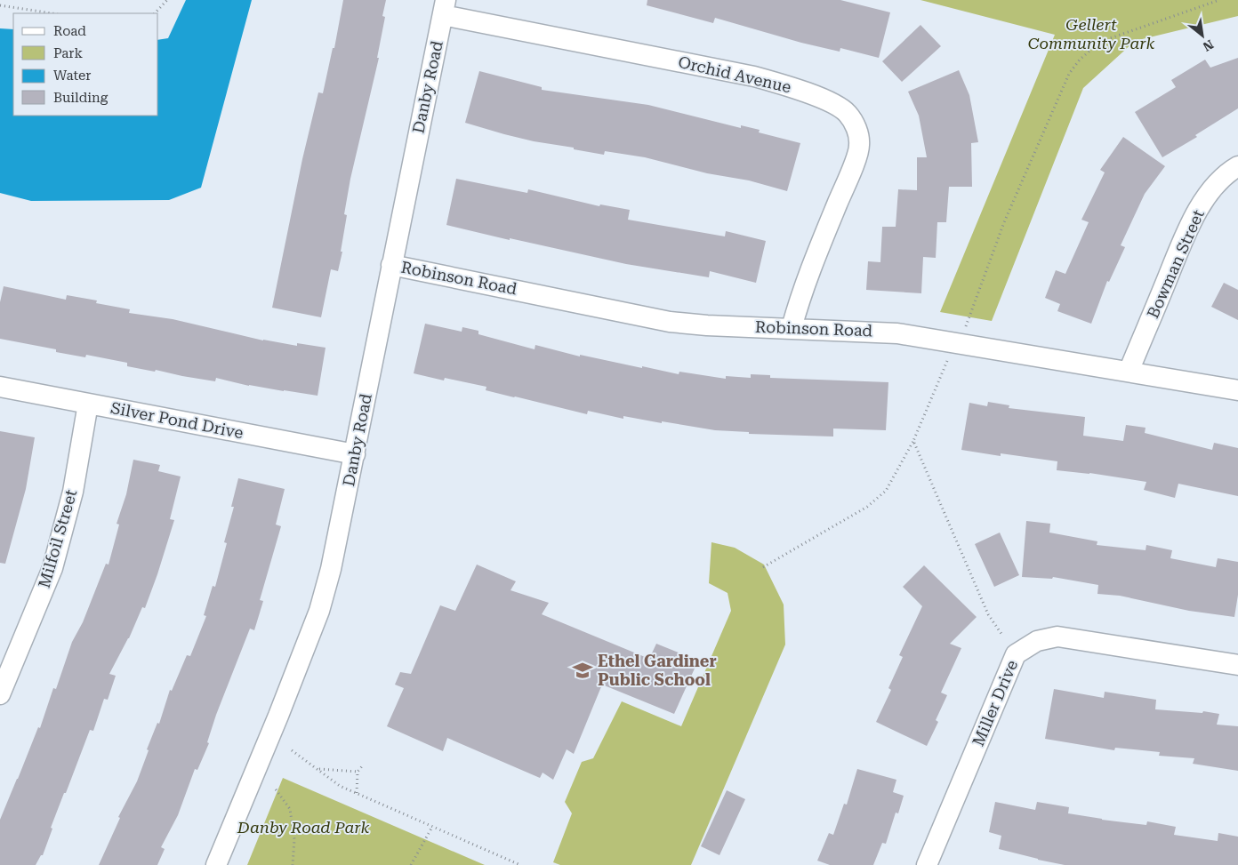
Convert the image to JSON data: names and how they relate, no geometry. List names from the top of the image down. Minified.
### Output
{"streets":{"street":["Orchid Avenue","Danby Road","Bowman Street","Robinson Road","Silver Pond Drive","Milfoil Street","Miller Drive"]},"crossings":[["Orchid Avenue","Danby Road"],["Orchid Avenue","Robinson Road"],["Danby Road","Robinson Road"],["Danby Road","Silver Pond Drive"],["Bowman Street","Robinson Road"],["Silver Pond Drive","Milfoil Street"]],"parks":["Gellert Community Park","Danby Road Park"],"places":{"school or university":["Ethel Gardiner Public School"]},"legend":["Road","Park","Water","Building"],"north":"bottom right"}
